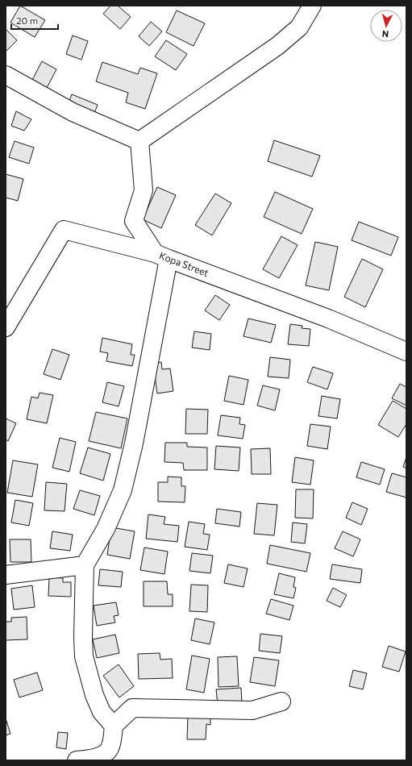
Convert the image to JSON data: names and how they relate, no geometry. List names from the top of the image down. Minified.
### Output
{"streets":{"street":["Kopa Street"]},"scale_bar":"20 m","north":"bottom"}
